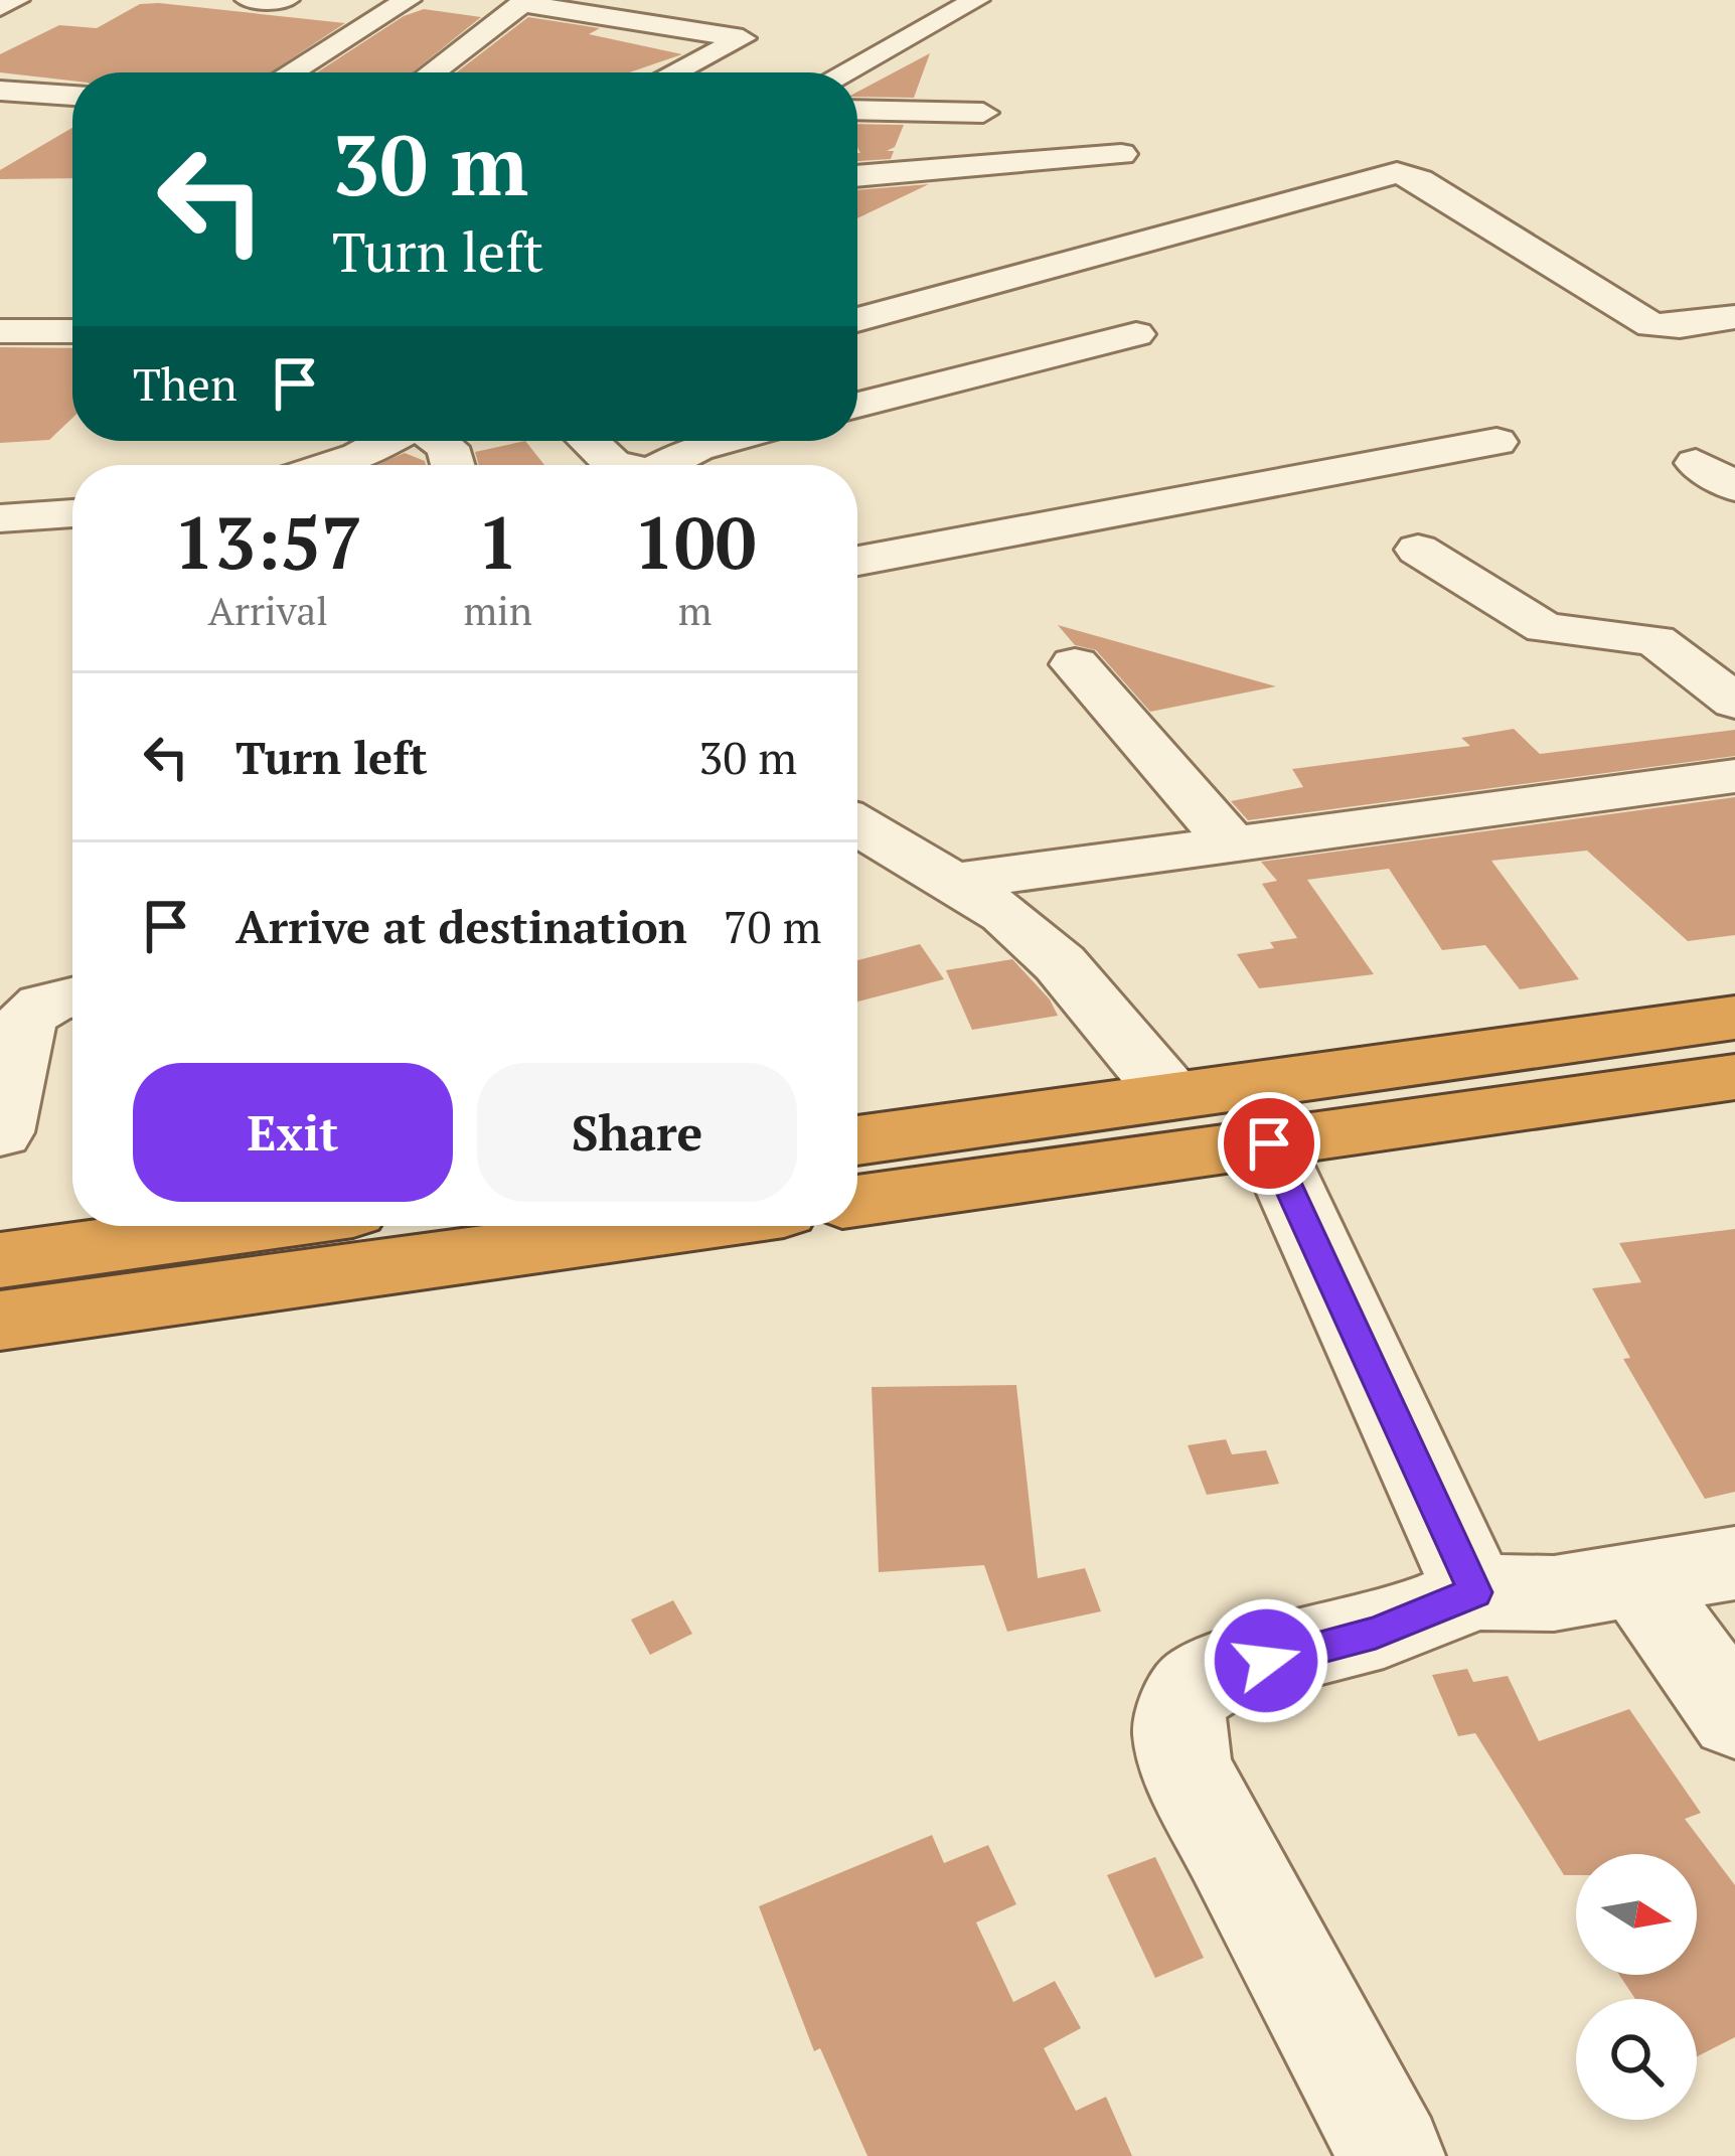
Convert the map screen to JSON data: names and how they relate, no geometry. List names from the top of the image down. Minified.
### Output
{"north":"right","page":{"turn":["30 m","Turn left"],"then":"Then","eta":["13:57","Arrival","1","min","100","m"],"list":[{"name":"Turn left","value":"30 m"},{"name":"Arrive at destination","value":"70 m"}],"buttons":["Exit","Share"]}}
